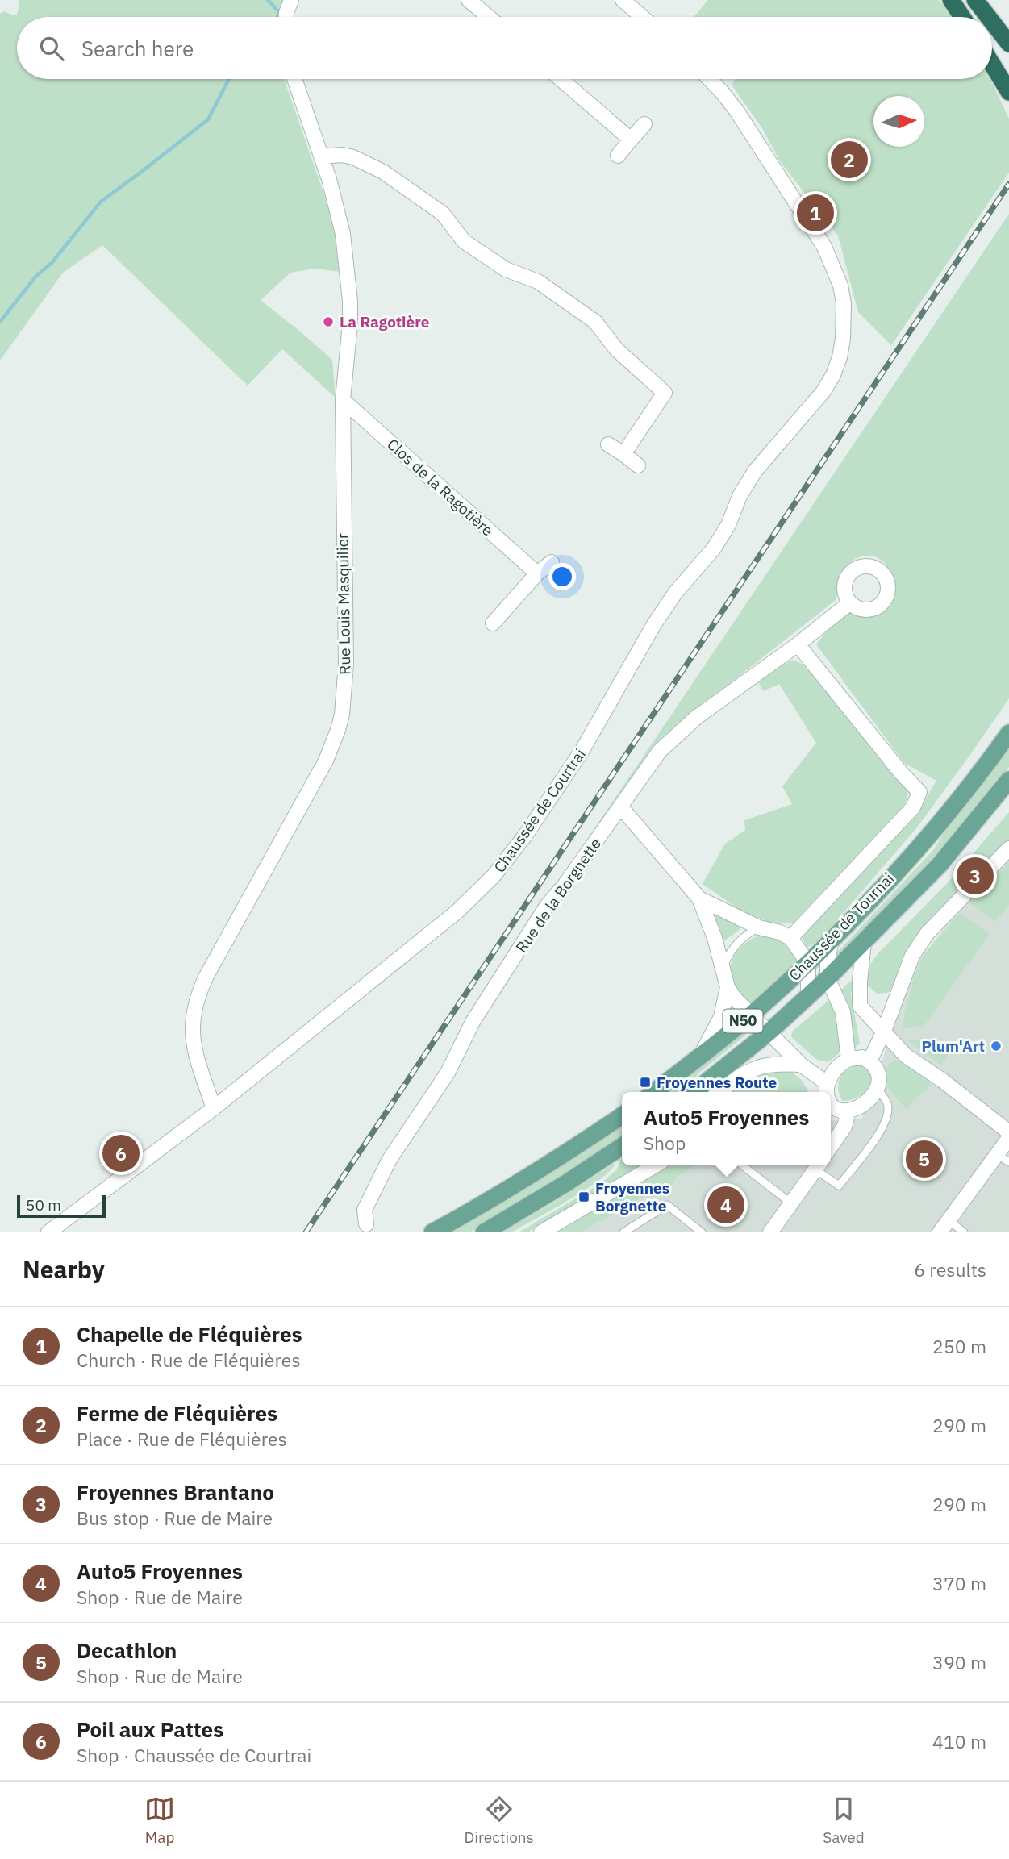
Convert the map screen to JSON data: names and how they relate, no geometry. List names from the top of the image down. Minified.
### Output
{"streets":{"main road":["Chaussée de Tournai","N50"],"street":["Clos de la Ragotière","Rue Louis Masquilier","Chaussée de Courtrai","Rue de la Borgnette"]},"crossings":[["Clos de la Ragotière","Rue Louis Masquilier"],["Rue Louis Masquilier","Chaussée de Courtrai"]],"places":{"other":["La Ragotière","Plum'Art"],"transit":["Froyennes Route","Froyennes Borgnette"]},"scale_bar":"50 m","north":"right","page":{"search":"Search here","pins":["2","1","3","6","5","4"],"popup":["Auto5 Froyennes","Shop"],"scale":"50 m","heading":["Nearby","6 results"],"list":[{"mark":"1","name":"Chapelle de Fléquières","note":"Church · Rue de Fléquières","value":"250 m"},{"mark":"2","name":"Ferme de Fléquières","note":"Place · Rue de Fléquières","value":"290 m"},{"mark":"3","name":"Froyennes Brantano","note":"Bus stop · Rue de Maire","value":"290 m"},{"mark":"4","name":"Auto5 Froyennes","note":"Shop · Rue de Maire","value":"370 m"},{"mark":"5","name":"Decathlon","note":"Shop · Rue de Maire","value":"390 m"},{"mark":"6","name":"Poil aux Pattes","note":"Shop · Chaussée de Courtrai","value":"410 m"}],"nav":["Map","Directions","Saved"]}}
